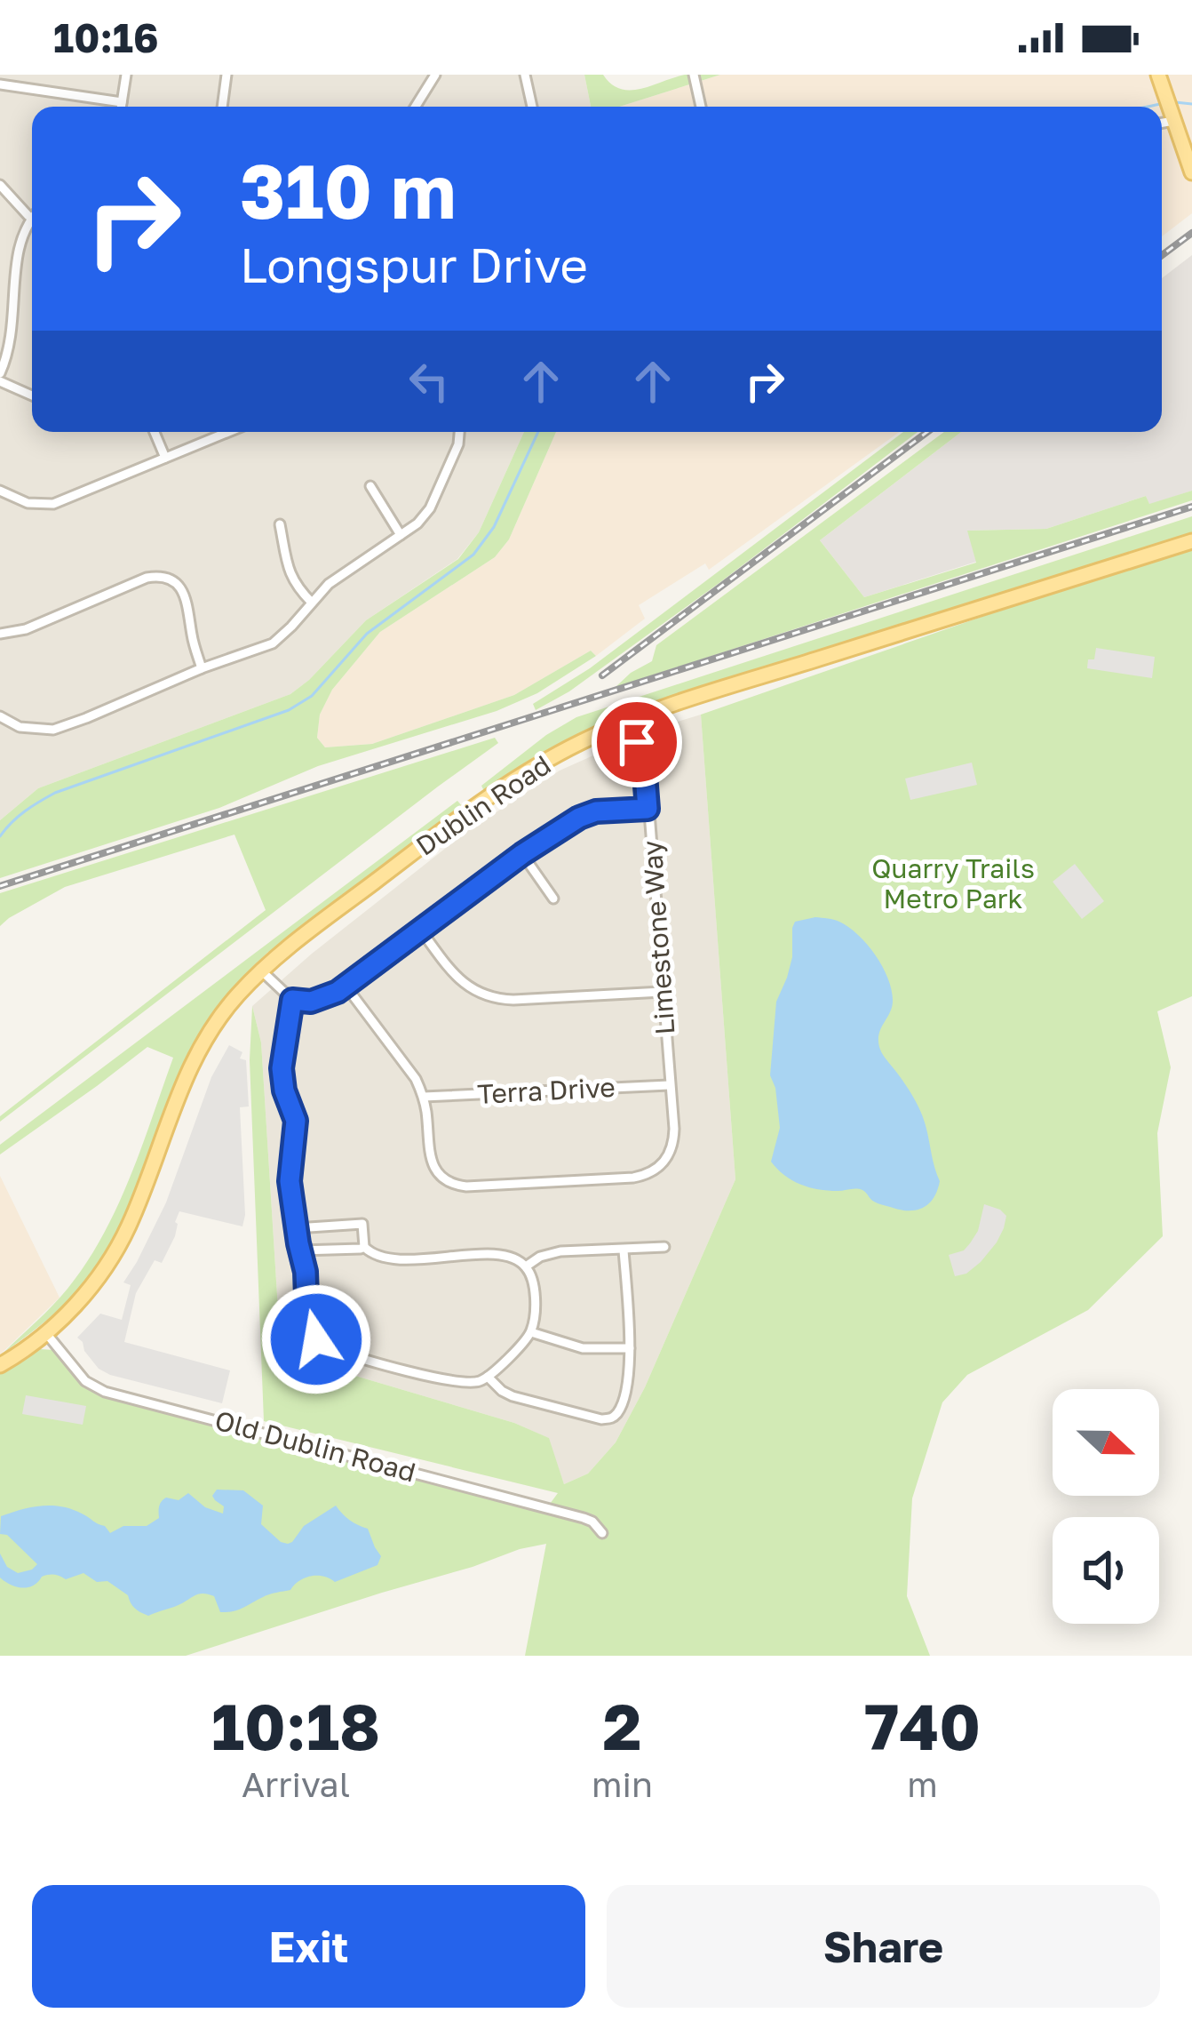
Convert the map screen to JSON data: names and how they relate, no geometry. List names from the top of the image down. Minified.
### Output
{"streets":{"main road":["Dublin Road"],"street":["Limestone Way","Terra Drive","Old Dublin Road"]},"crossings":[["Dublin Road","Limestone Way"],["Dublin Road","Old Dublin Road"],["Limestone Way","Terra Drive"]],"parks":["Quarry Trails Metro Park"],"north":"right","page":{"status":"10:16","turn":["310 m","Longspur Drive"],"eta":["10:18","Arrival","2","min","740","m"],"buttons":["Exit","Share"]}}
